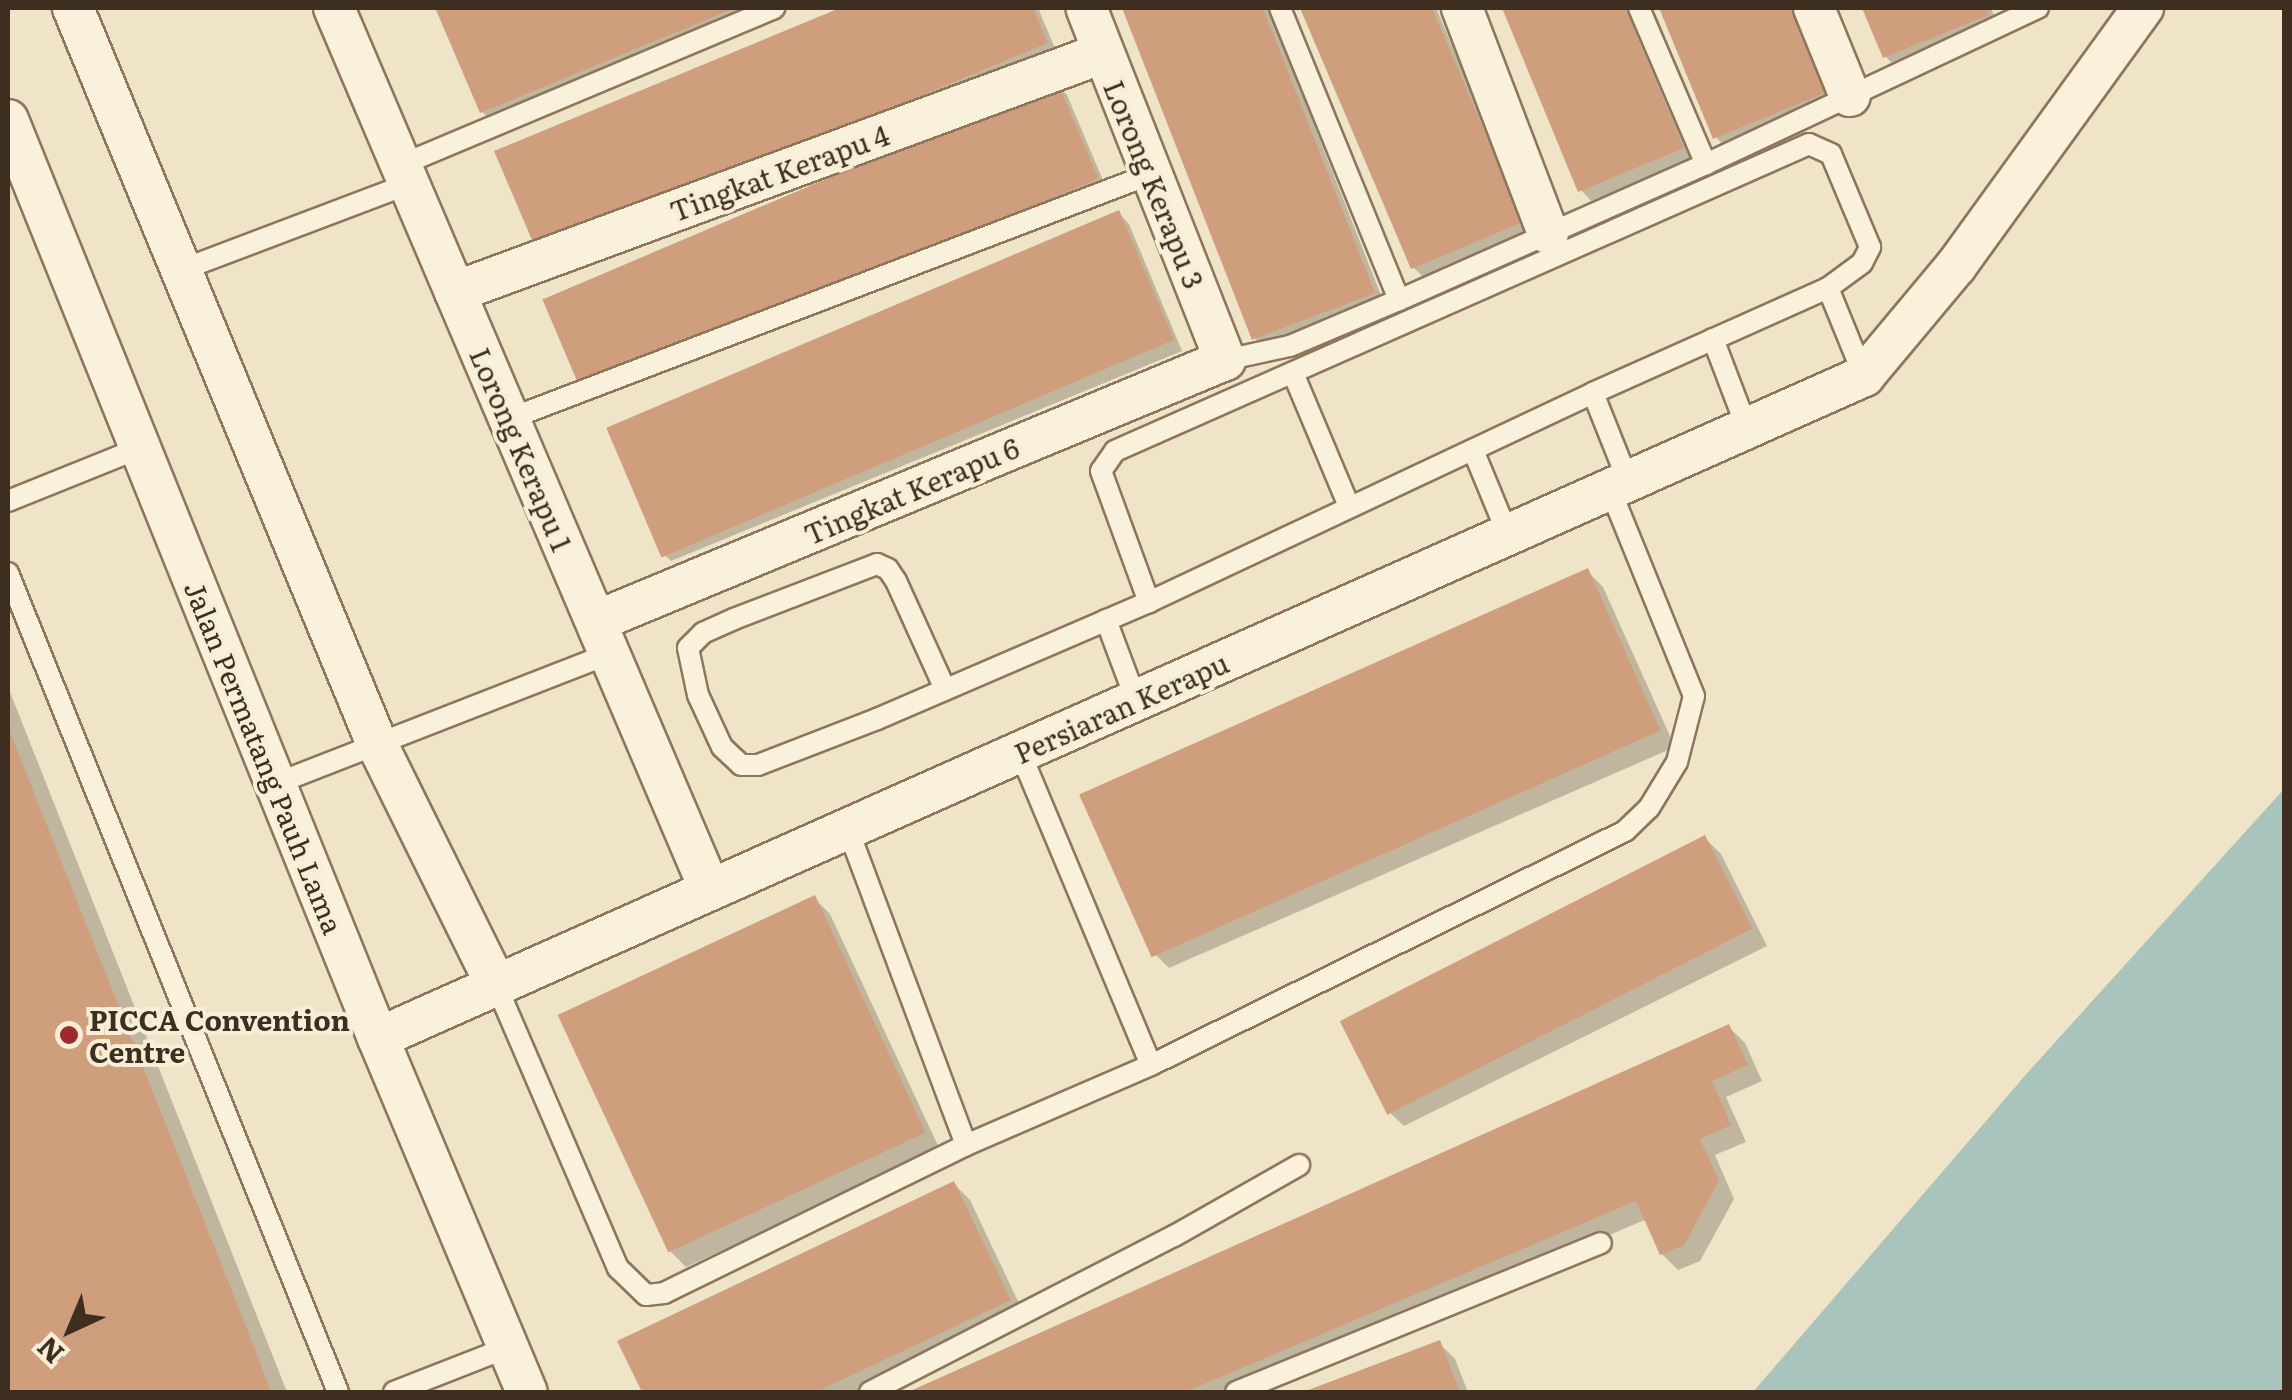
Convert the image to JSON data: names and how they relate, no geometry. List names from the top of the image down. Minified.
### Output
{"streets":{"street":["Tingkat Kerapu 4","Lorong Kerapu 3","Lorong Kerapu 1","Tingkat Kerapu 6","Persiaran Kerapu","Jalan Permatang Pauh Lama"]},"crossings":[["Tingkat Kerapu 4","Lorong Kerapu 3"],["Tingkat Kerapu 4","Lorong Kerapu 1"],["Lorong Kerapu 3","Tingkat Kerapu 6"],["Lorong Kerapu 1","Tingkat Kerapu 6"],["Lorong Kerapu 1","Persiaran Kerapu"],["Persiaran Kerapu","Jalan Permatang Pauh Lama"]],"places":["PICCA Convention Centre"],"north":"bottom left"}
